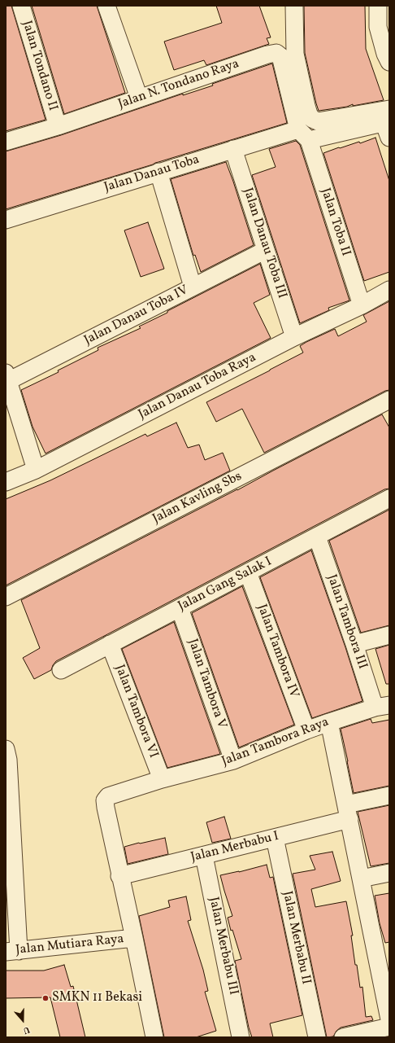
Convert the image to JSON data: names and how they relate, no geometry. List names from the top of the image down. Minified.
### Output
{"streets":{"street":["Jalan Tondano II","Jalan N. Tondano Raya","Jalan Danau Toba","Jalan Toba II","Jalan Danau Toba III","Jalan Danau Toba IV","Jalan Danau Toba Raya","Jalan Kavling Sbs","Jalan Gang Salak I","Jalan Tambora III","Jalan Tambora IV","Jalan Tambora V","Jalan Tambora VI","Jalan Tambora Raya","Jalan Merbabu I","Jalan Merbabu II","Jalan Mutiara Raya","Jalan Merbabu III"]},"crossings":[["Jalan Tondano II","Jalan N. Tondano Raya"],["Jalan N. Tondano Raya","Jalan Danau Toba"],["Jalan N. Tondano Raya","Jalan Toba II"],["Jalan Danau Toba","Jalan Toba II"],["Jalan Danau Toba","Jalan Danau Toba III"],["Jalan Toba II","Jalan Danau Toba Raya"],["Jalan Danau Toba III","Jalan Danau Toba IV"],["Jalan Danau Toba III","Jalan Danau Toba Raya"],["Jalan Gang Salak I","Jalan Tambora III"],["Jalan Gang Salak I","Jalan Tambora IV"],["Jalan Gang Salak I","Jalan Tambora V"],["Jalan Gang Salak I","Jalan Tambora VI"],["Jalan Tambora III","Jalan Tambora Raya"],["Jalan Tambora IV","Jalan Tambora Raya"],["Jalan Tambora V","Jalan Tambora Raya"],["Jalan Tambora VI","Jalan Tambora Raya"],["Jalan Tambora Raya","Jalan Merbabu I"],["Jalan Tambora Raya","Jalan Mutiara Raya"],["Jalan Merbabu I","Jalan Merbabu II"],["Jalan Merbabu I","Jalan Merbabu III"]],"places":["SMKN 11 Bekasi"],"north":"bottom"}
